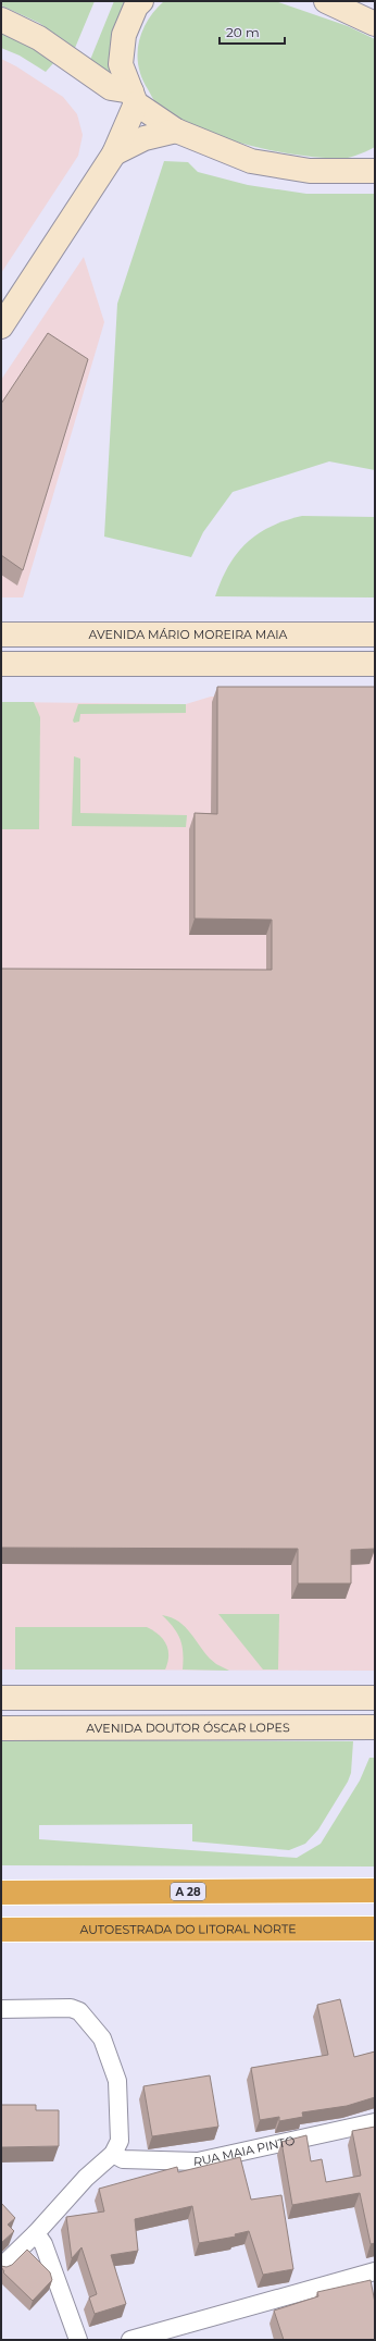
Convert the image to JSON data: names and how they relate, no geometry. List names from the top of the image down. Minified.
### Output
{"streets":{"highway":["A 28","AUTOESTRADA DO LITORAL NORTE"],"main road":["AVENIDA MÁRIO MOREIRA MAIA","AVENIDA DOUTOR ÓSCAR LOPES"],"street":["RUA MAIA PINTO"]},"scale_bar":"20 m"}
